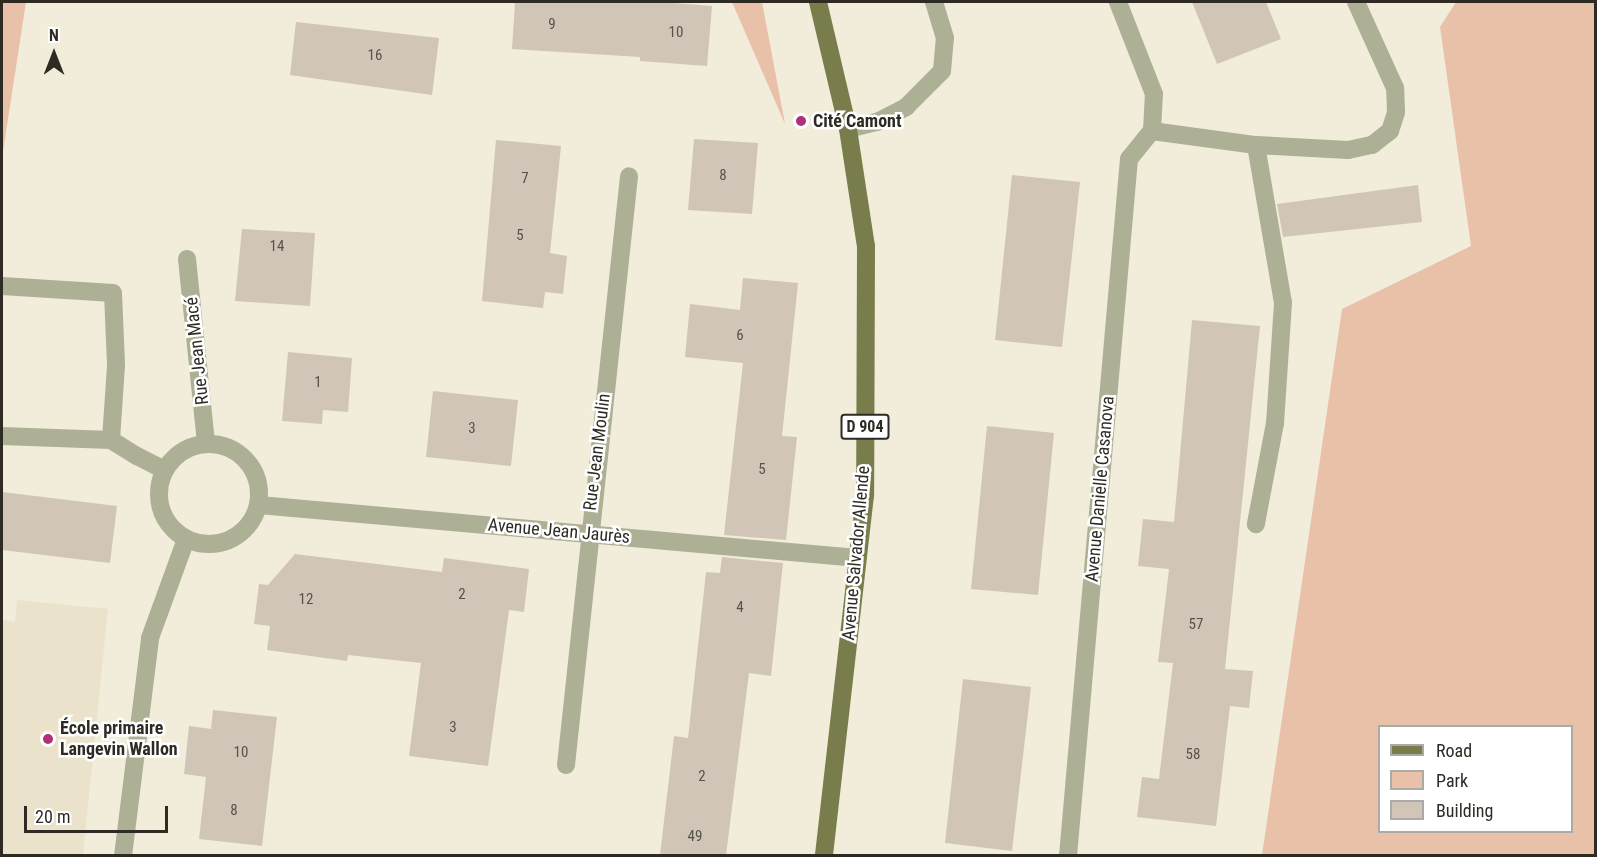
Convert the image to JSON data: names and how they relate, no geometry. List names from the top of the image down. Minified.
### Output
{"streets":{"main road":["D 904","Avenue Salvador Allende"],"street":["Rue Jean Macé","Rue Jean Moulin","Avenue Danielle Casanova","Avenue Jean Jaurès"]},"crossings":[["Rue Jean Macé","Avenue Jean Jaurès"],["Rue Jean Moulin","Avenue Jean Jaurès"],["Avenue Jean Jaurès","Avenue Salvador Allende"]],"places":["Cité Camont","École primaire Langevin Wallon"],"house_numbers":["9","10","16","8","7","5","14","6","1","3","5","2","12","4","57","3","10","58","2","8","49"],"legend":["Road","Park","Building"],"scale_bar":"20 m","north":"top"}
